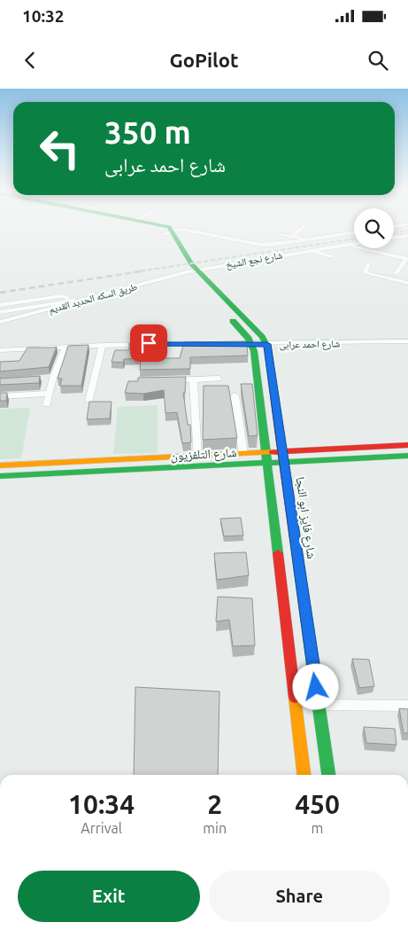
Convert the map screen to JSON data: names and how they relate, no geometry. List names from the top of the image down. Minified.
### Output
{"streets":{"main road":["شارع التلفزيون","شارع فايز ابو النجا"],"street":["شارع نجع الشيخ","طريق السكه الحديد القديم","شارع احمد عرابى"]},"crossings":[["شارع نجع الشيخ","طريق السكه الحديد القديم"],["شارع احمد عرابى","شارع فايز ابو النجا"],["شارع التلفزيون","شارع فايز ابو النجا"]],"page":{"status":"10:32","header":"GoPilot","turn":["350 m","شارع احمد عرابى"],"eta":["10:34","Arrival","2","min","450","m"],"buttons":["Exit","Share"]}}
